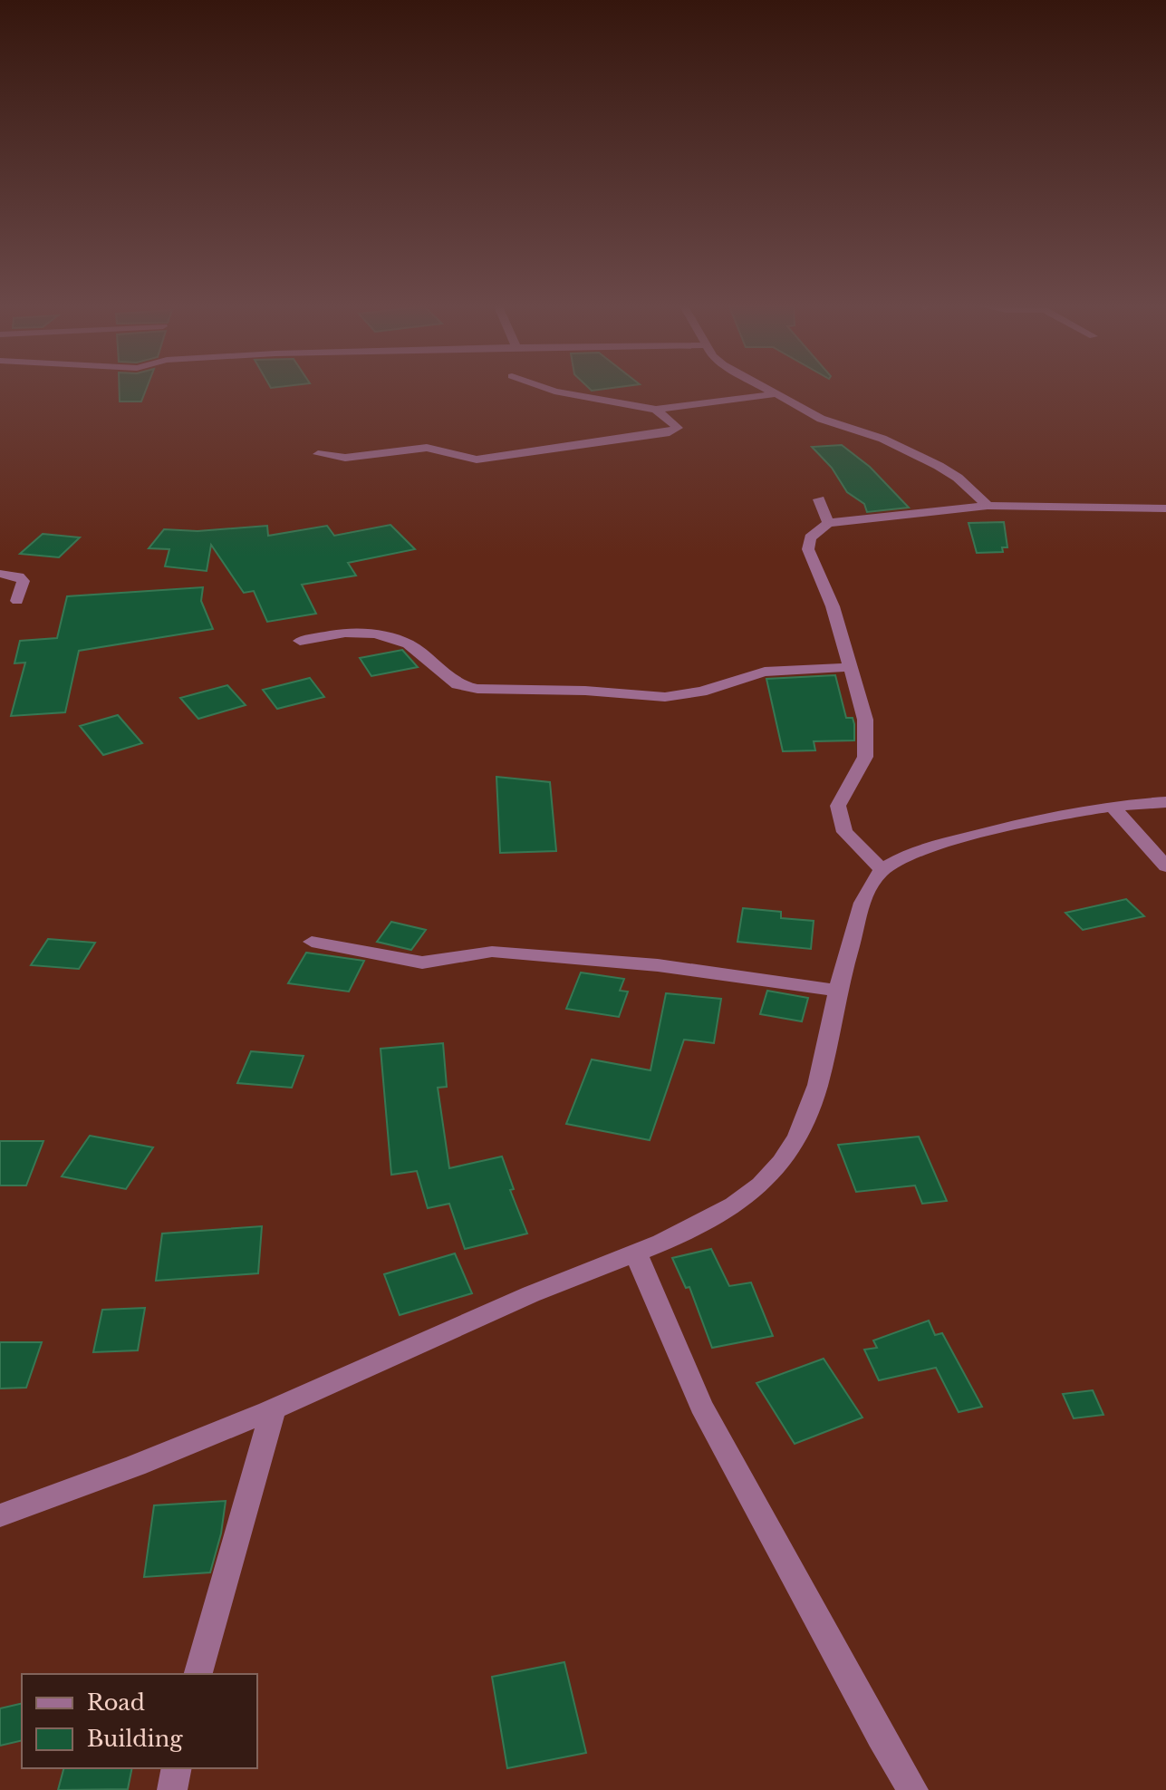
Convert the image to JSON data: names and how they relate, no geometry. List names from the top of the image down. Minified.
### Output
{"legend":["Road","Building"]}
